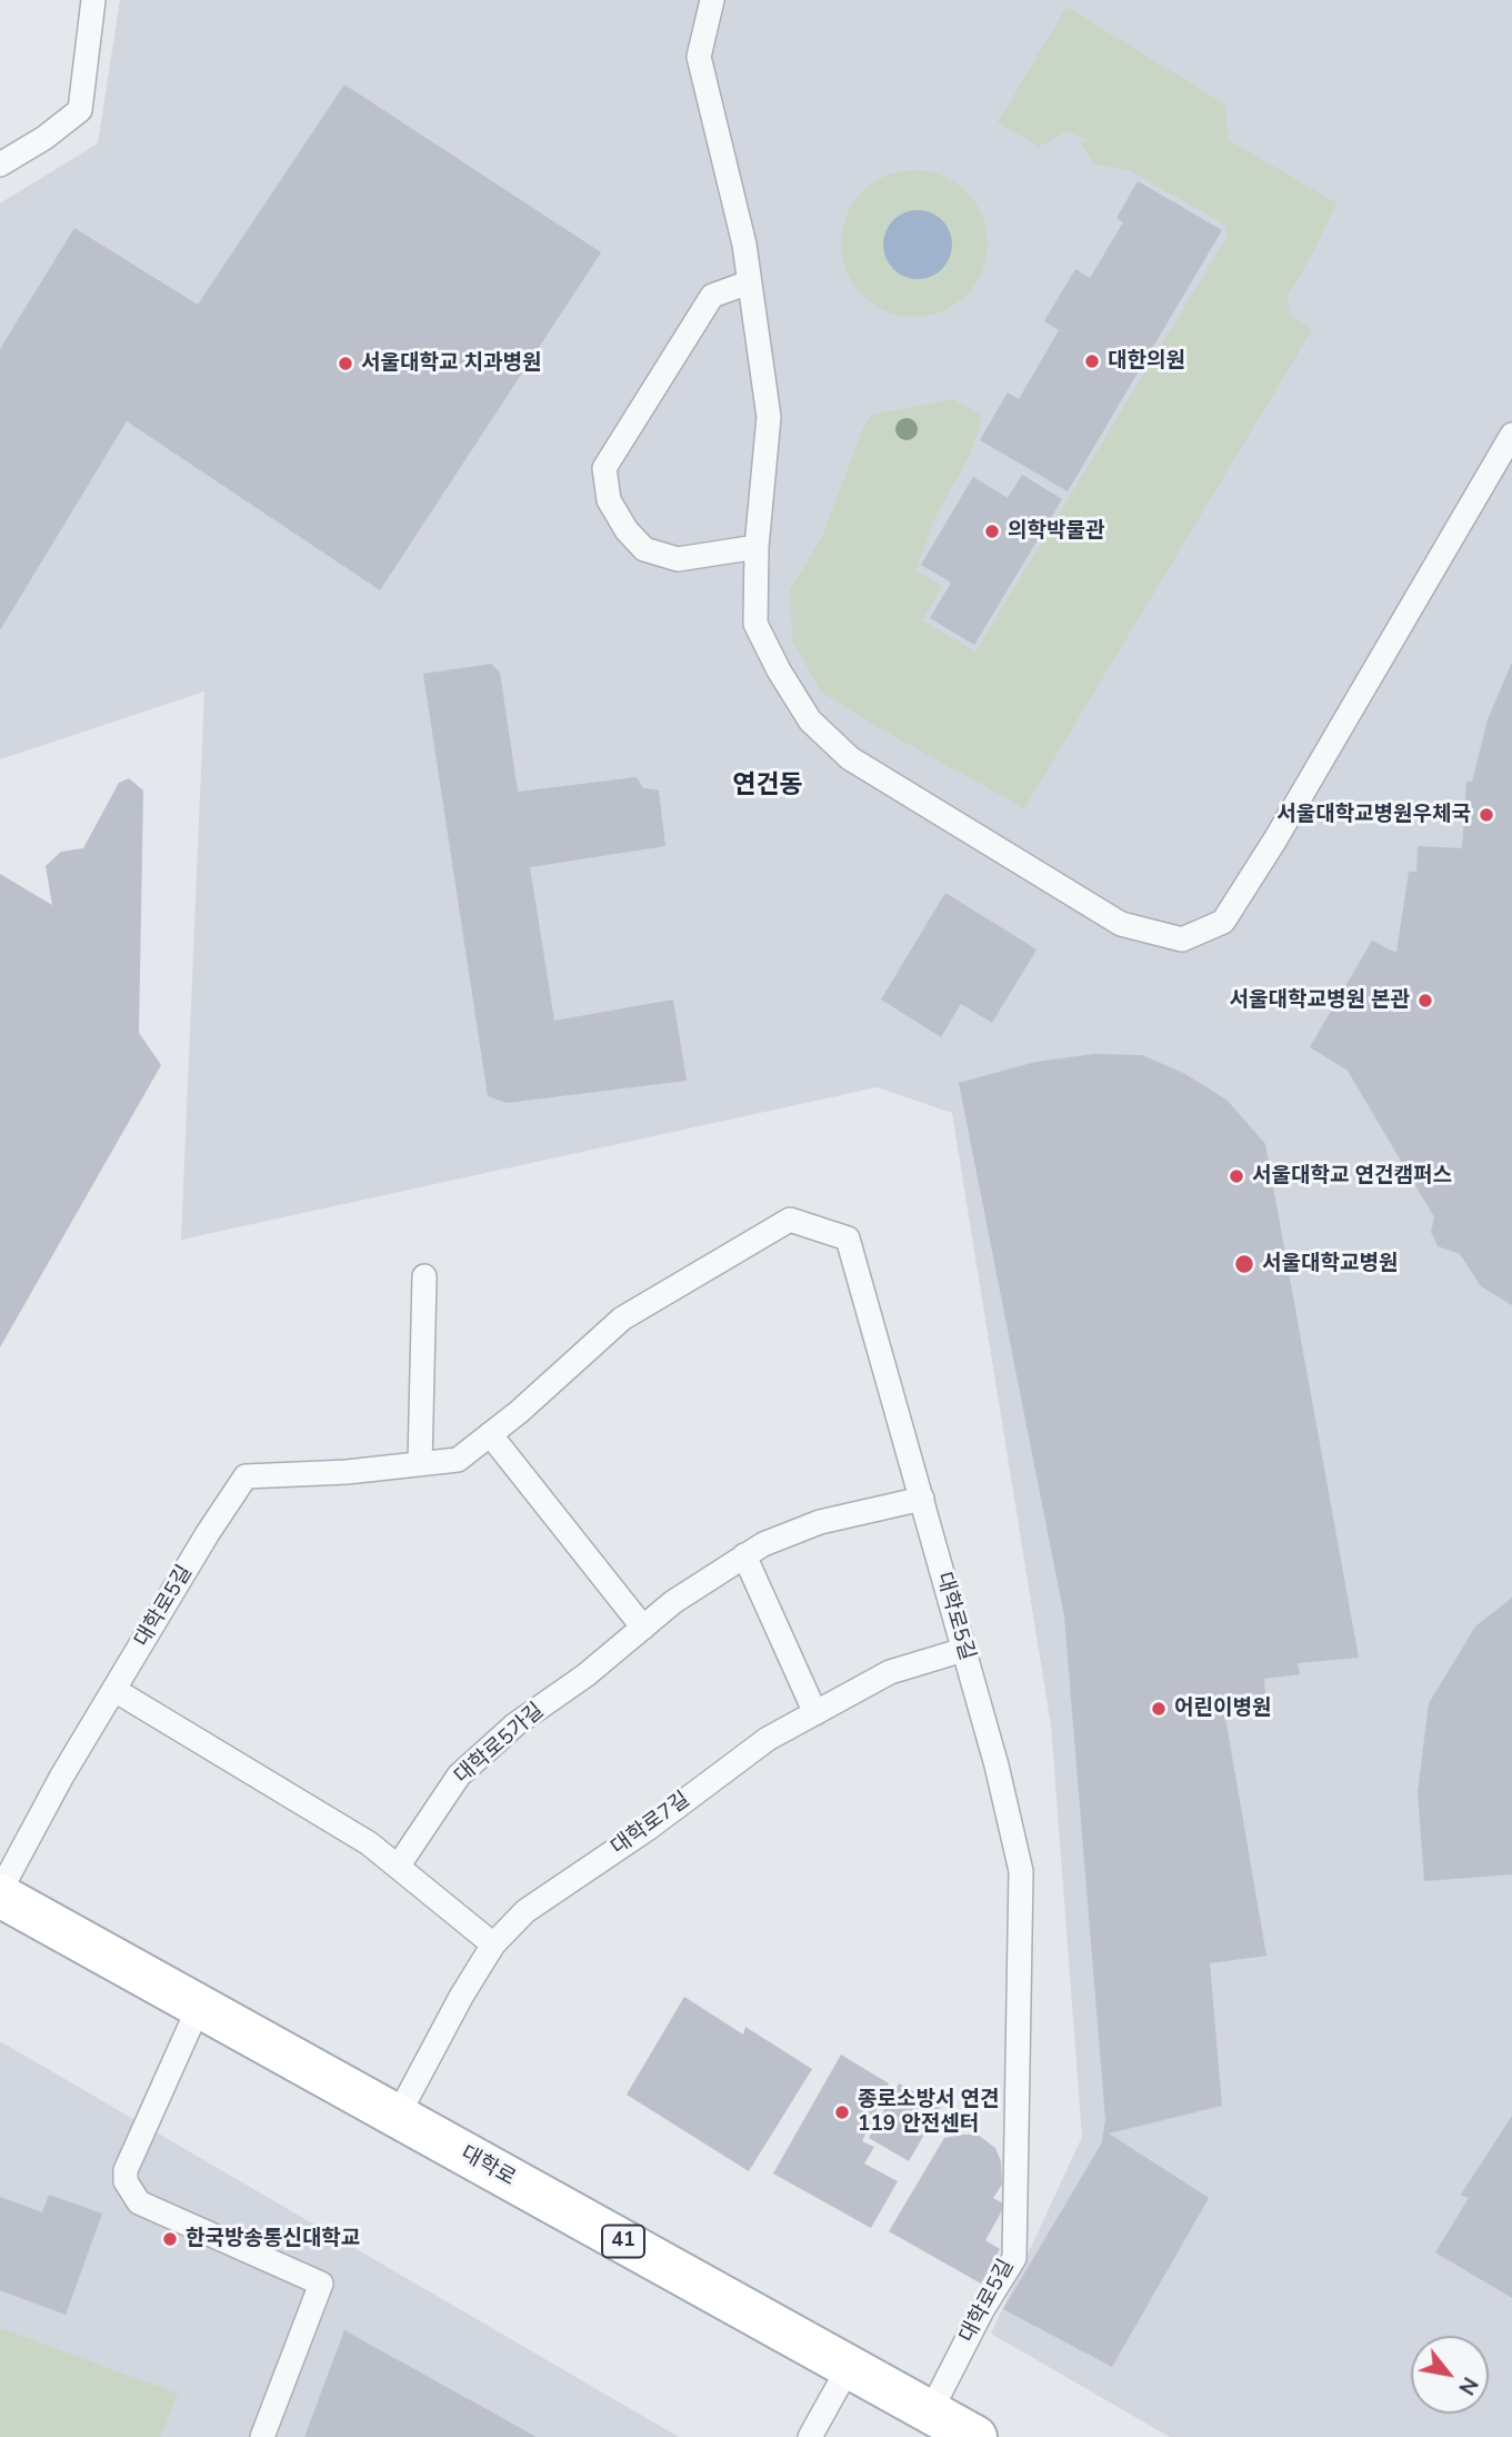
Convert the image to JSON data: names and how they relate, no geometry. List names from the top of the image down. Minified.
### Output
{"streets":{"main road":["대학로","41"],"lane":["대학로5길","대학로5가길","대학로7길"]},"crossings":[["대학로5길","대학로5가길"],["대학로5길","대학로7길"],["대학로5길","대학로"],["대학로7길","대학로"]],"districts":["연건동"],"places":["대한의원","서울대학교 치과병원","의학박물관","서울대학교병원우체국","서울대학교병원 본관","서울대학교 연건캠퍼스","서울대학교병원","어린이병원","종로소방서 연견 119 안전센터","한국방송통신대학교"],"north":"bottom right"}
